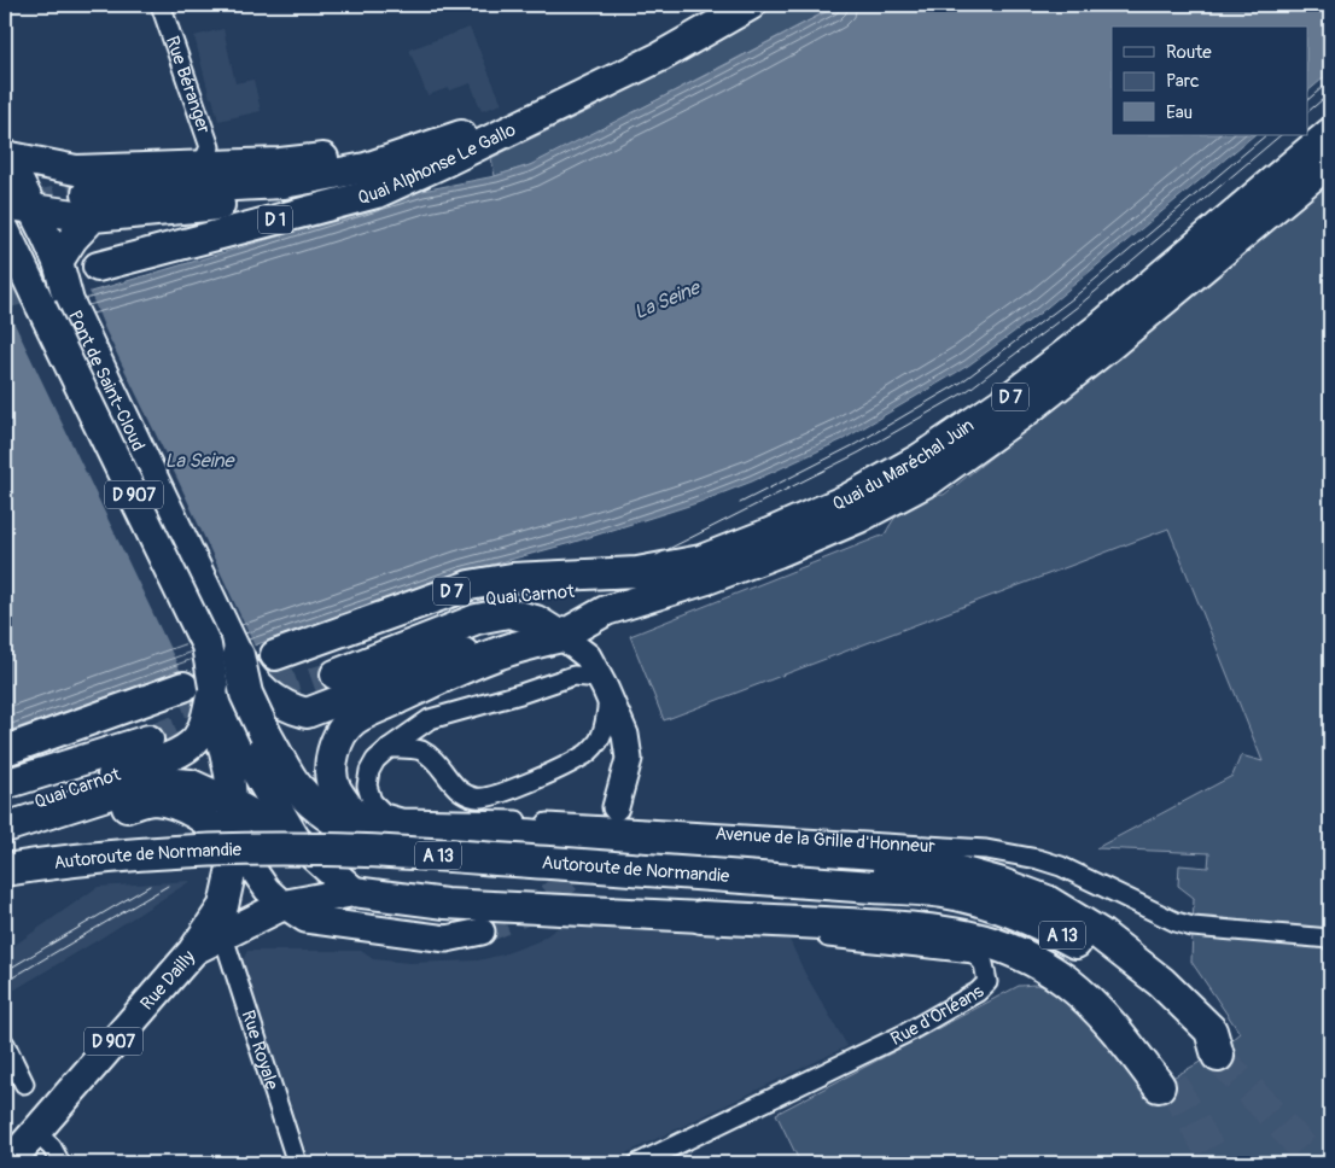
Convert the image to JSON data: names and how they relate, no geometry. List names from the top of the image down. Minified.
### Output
{"streets":{"highway":["A 13","Autoroute de Normandie"],"main road":["Quai Alphonse Le Gallo","D 1","Pont de Saint-Cloud","D 7","Quai du Maréchal Juin","D 907","Quai Carnot","Rue Dailly"],"street":["Rue Béranger","Avenue de la Grille d'Honneur","Rue d'Orléans","Rue Royale"]},"crossings":[["Pont de Saint-Cloud","D 907"],["Pont de Saint-Cloud","Quai Carnot"],["D 7","Quai du Maréchal Juin"],["D 7","D 907"],["D 7","Quai Carnot"],["Quai du Maréchal Juin","Quai Carnot"],["D 907","Quai Carnot"],["D 907","Rue Dailly"],["D 907","Rue Royale"],["Quai Carnot","Rue Dailly"],["Autoroute de Normandie","Rue d'Orléans"]],"water":["La Seine"],"legend":["Route","Parc","Eau"]}
